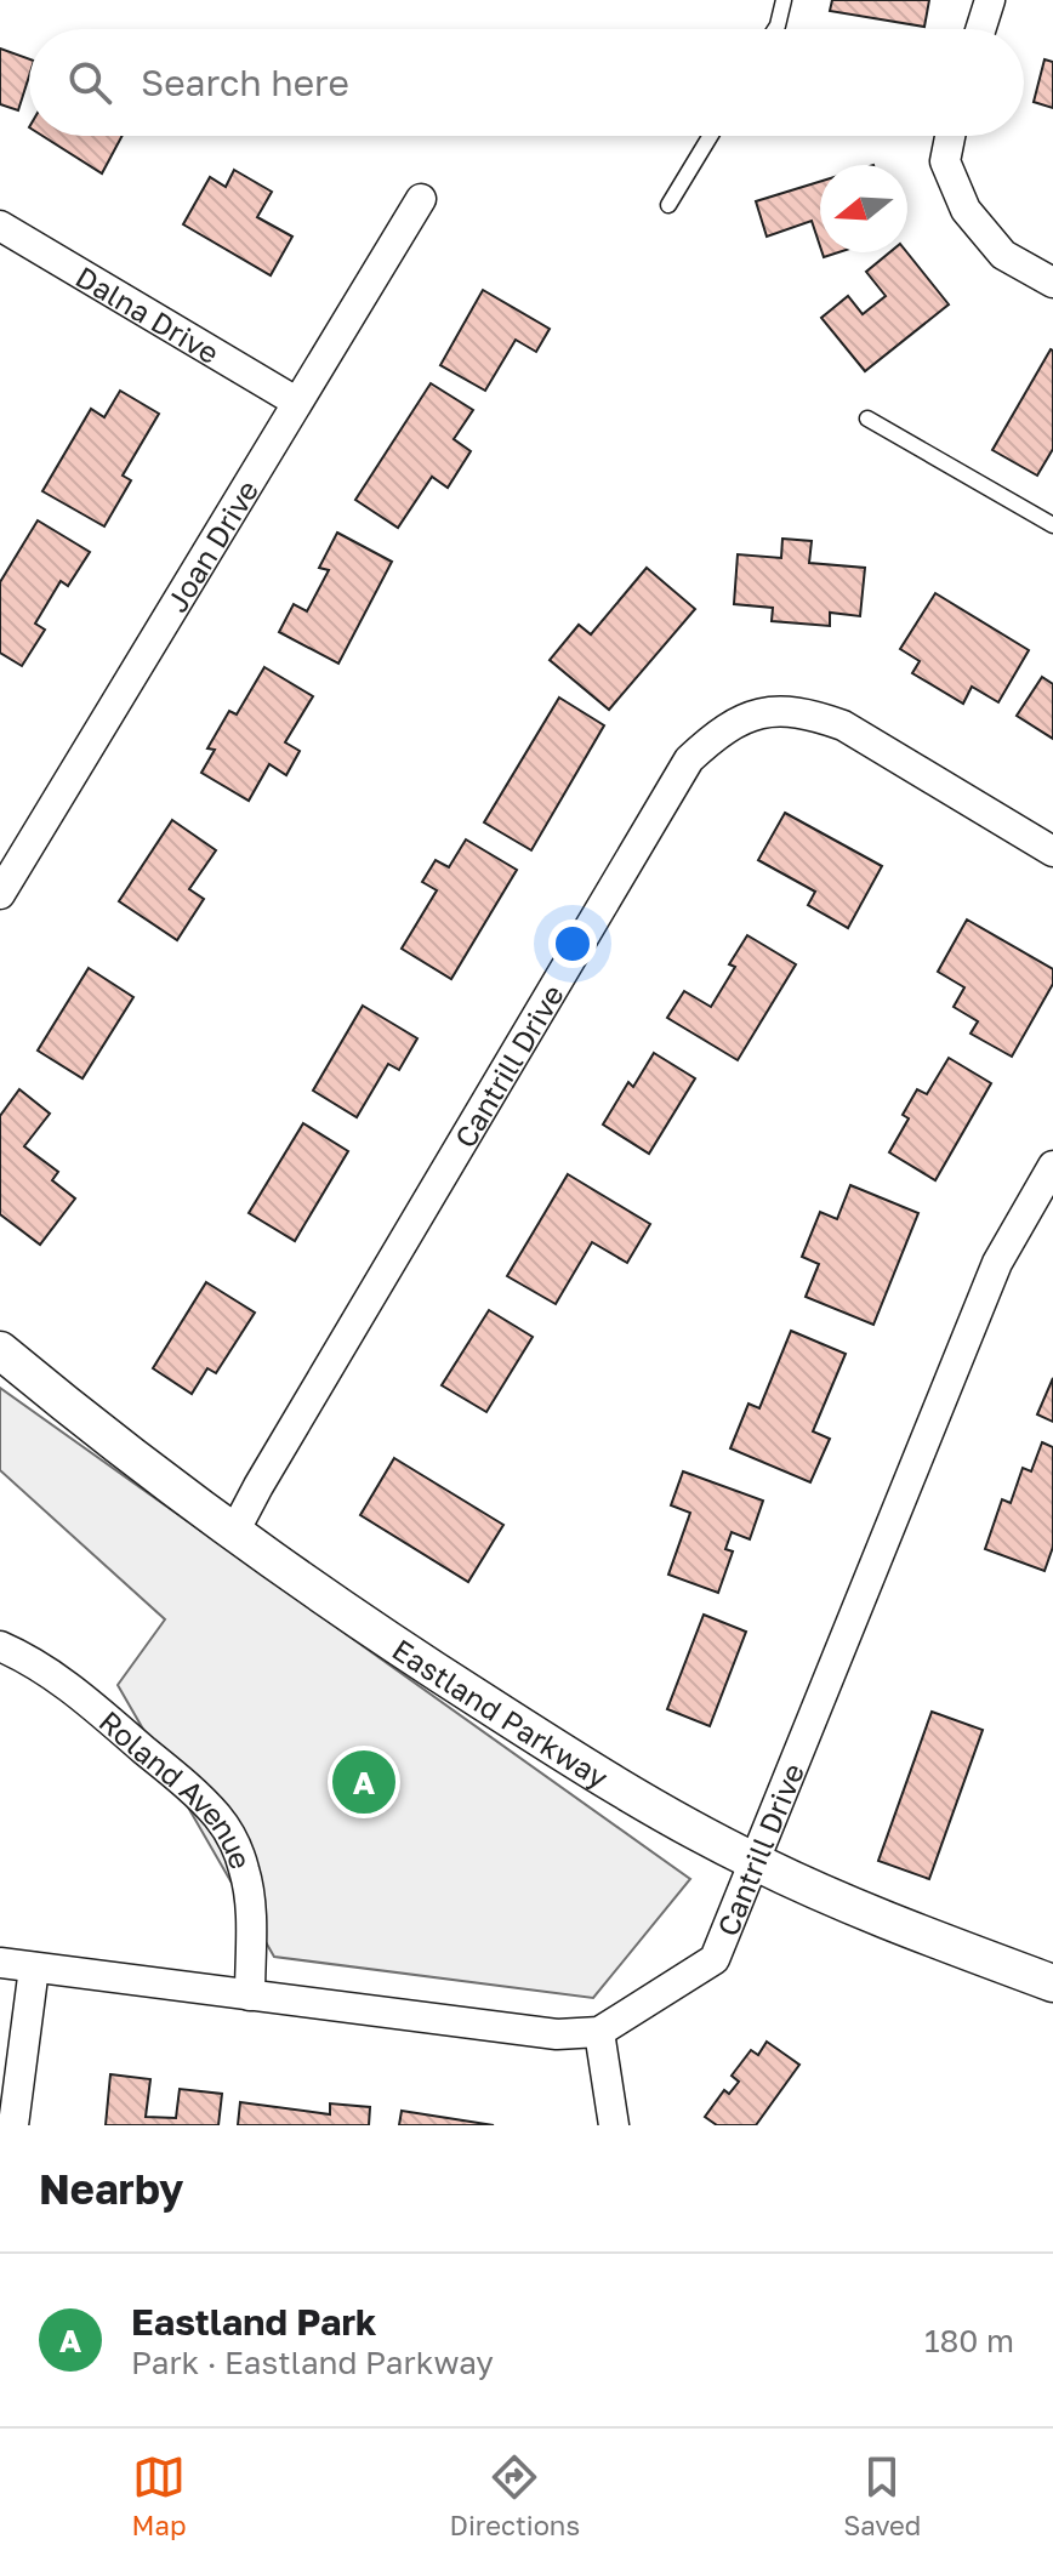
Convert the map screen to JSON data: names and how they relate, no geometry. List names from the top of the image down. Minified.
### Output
{"streets":{"street":["Dalna Drive","Joan Drive","Cantrill Drive","Eastland Parkway","Roland Avenue"]},"crossings":[["Dalna Drive","Joan Drive"],["Cantrill Drive","Eastland Parkway"]],"north":"left","page":{"search":"Search here","pins":"A","heading":"Nearby","list":[{"mark":"A","name":"Eastland Park","note":"Park · Eastland Parkway","value":"180 m"}],"nav":["Map","Directions","Saved"]}}
